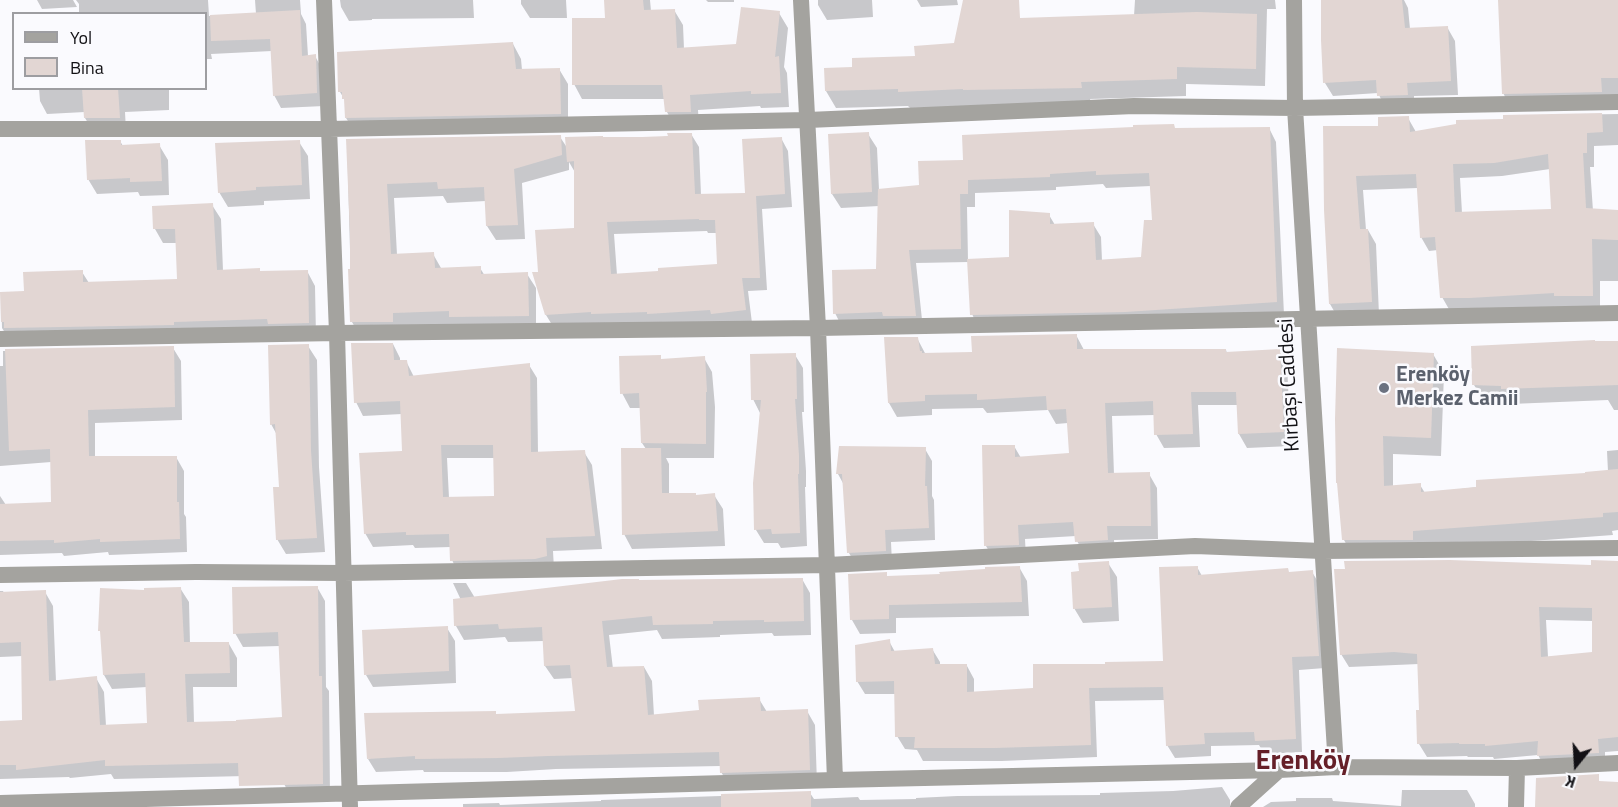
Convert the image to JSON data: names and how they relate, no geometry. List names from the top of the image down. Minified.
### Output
{"streets":{"street":["Kırbaşı Caddesi"]},"districts":["Erenköy"],"places":["Erenköy Merkez Camii"],"legend":["Yol","Bina"],"north":"bottom"}
